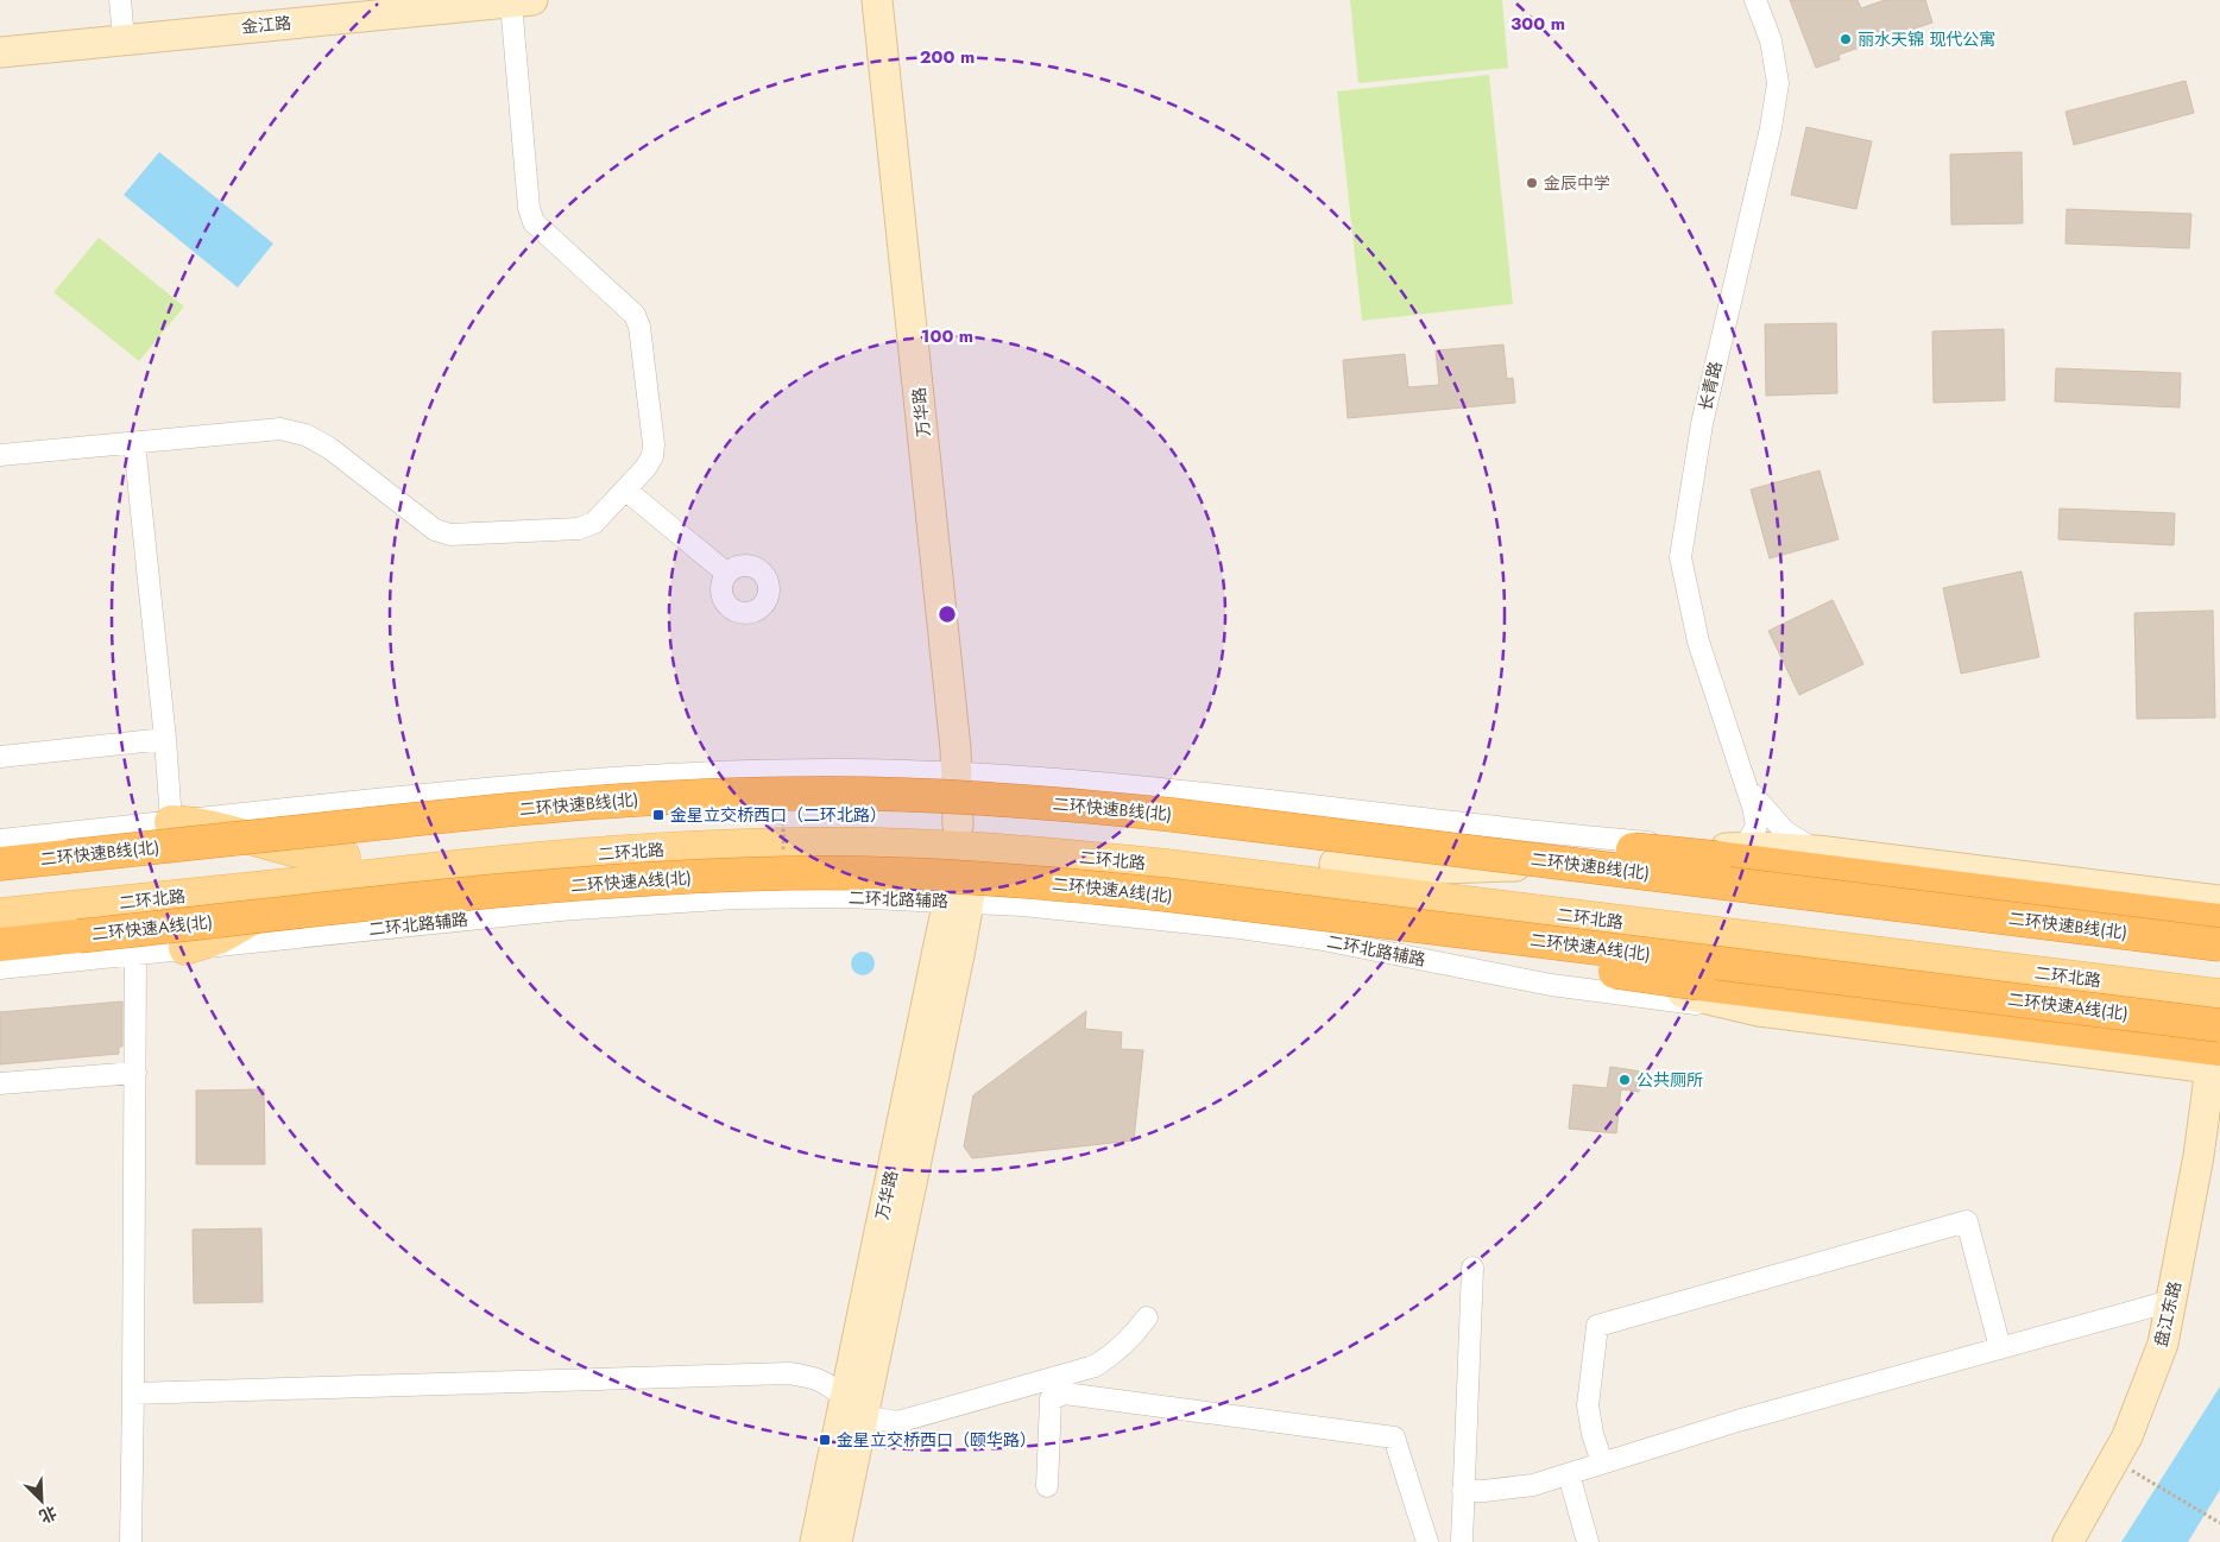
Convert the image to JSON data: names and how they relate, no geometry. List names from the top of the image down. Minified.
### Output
{"streets":{"highway":["二环快速B线(北)","二环快速A线(北)"],"main road":["二环北路"],"street":["金江路","长青路","万华路","二环北路辅路","盘江东路"]},"crossings":[["万华路","二环北路"],["万华路","二环北路辅路"],["二环快速B线(北)","二环北路"],["二环快速B线(北)","二环快速A线(北)"],["二环北路","二环快速A线(北)"]],"places":{"other":["丽水天锦 现代公寓","金辰中学","公共厕所"],"transit":["金星立交桥西口（二环北路）","金星立交桥西口（颐华路）"]},"north":"bottom right","rings":["300 m","200 m","100 m"]}
